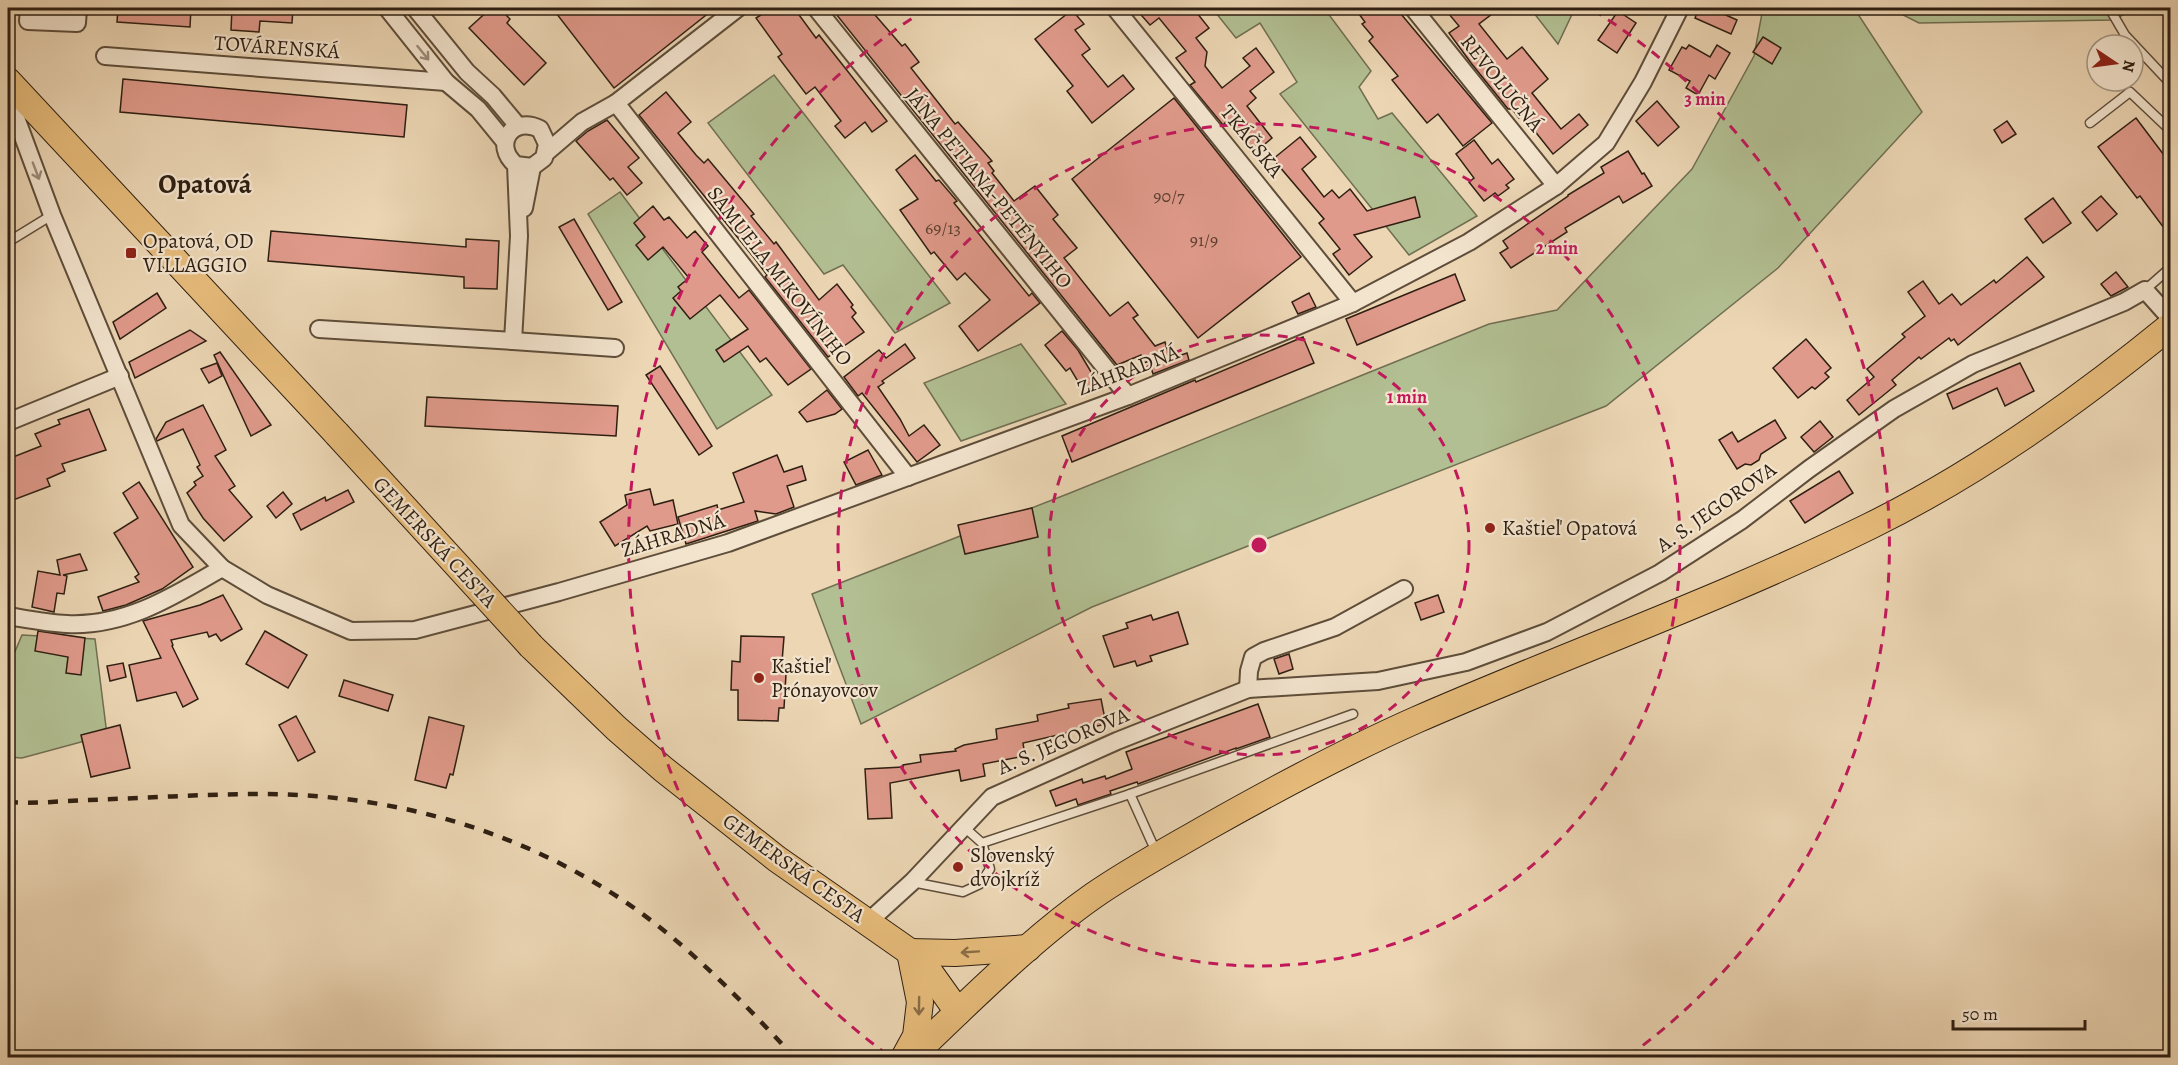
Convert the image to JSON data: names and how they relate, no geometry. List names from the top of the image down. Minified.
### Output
{"streets":{"main road":["GEMERSKÁ CESTA"],"street":["TOVÁRENSKÁ","REVOLUČNÁ","TKÁČSKA","JÁNA PETIANA-PETÉNYIHO","SAMUELA MIKOVÍNIHO","ZÁHRADNÁ","A. S. JEGOROVA"]},"crossings":[["REVOLUČNÁ","ZÁHRADNÁ"],["TKÁČSKA","ZÁHRADNÁ"],["JÁNA PETIANA-PETÉNYIHO","ZÁHRADNÁ"],["SAMUELA MIKOVÍNIHO","ZÁHRADNÁ"],["ZÁHRADNÁ","GEMERSKÁ CESTA"],["A. S. JEGOROVA","GEMERSKÁ CESTA"]],"districts":["Opatová"],"places":{"transit":["Opatová, OD VILLAGGIO"],"other":["Kaštieľ Opatová","Kaštieľ Prónayovcov","Slovenský dvojkríž"]},"house_numbers":["90/7","69/13","91/9"],"scale_bar":"50 m","north":"right","rings":["3 min","2 min","1 min"]}
